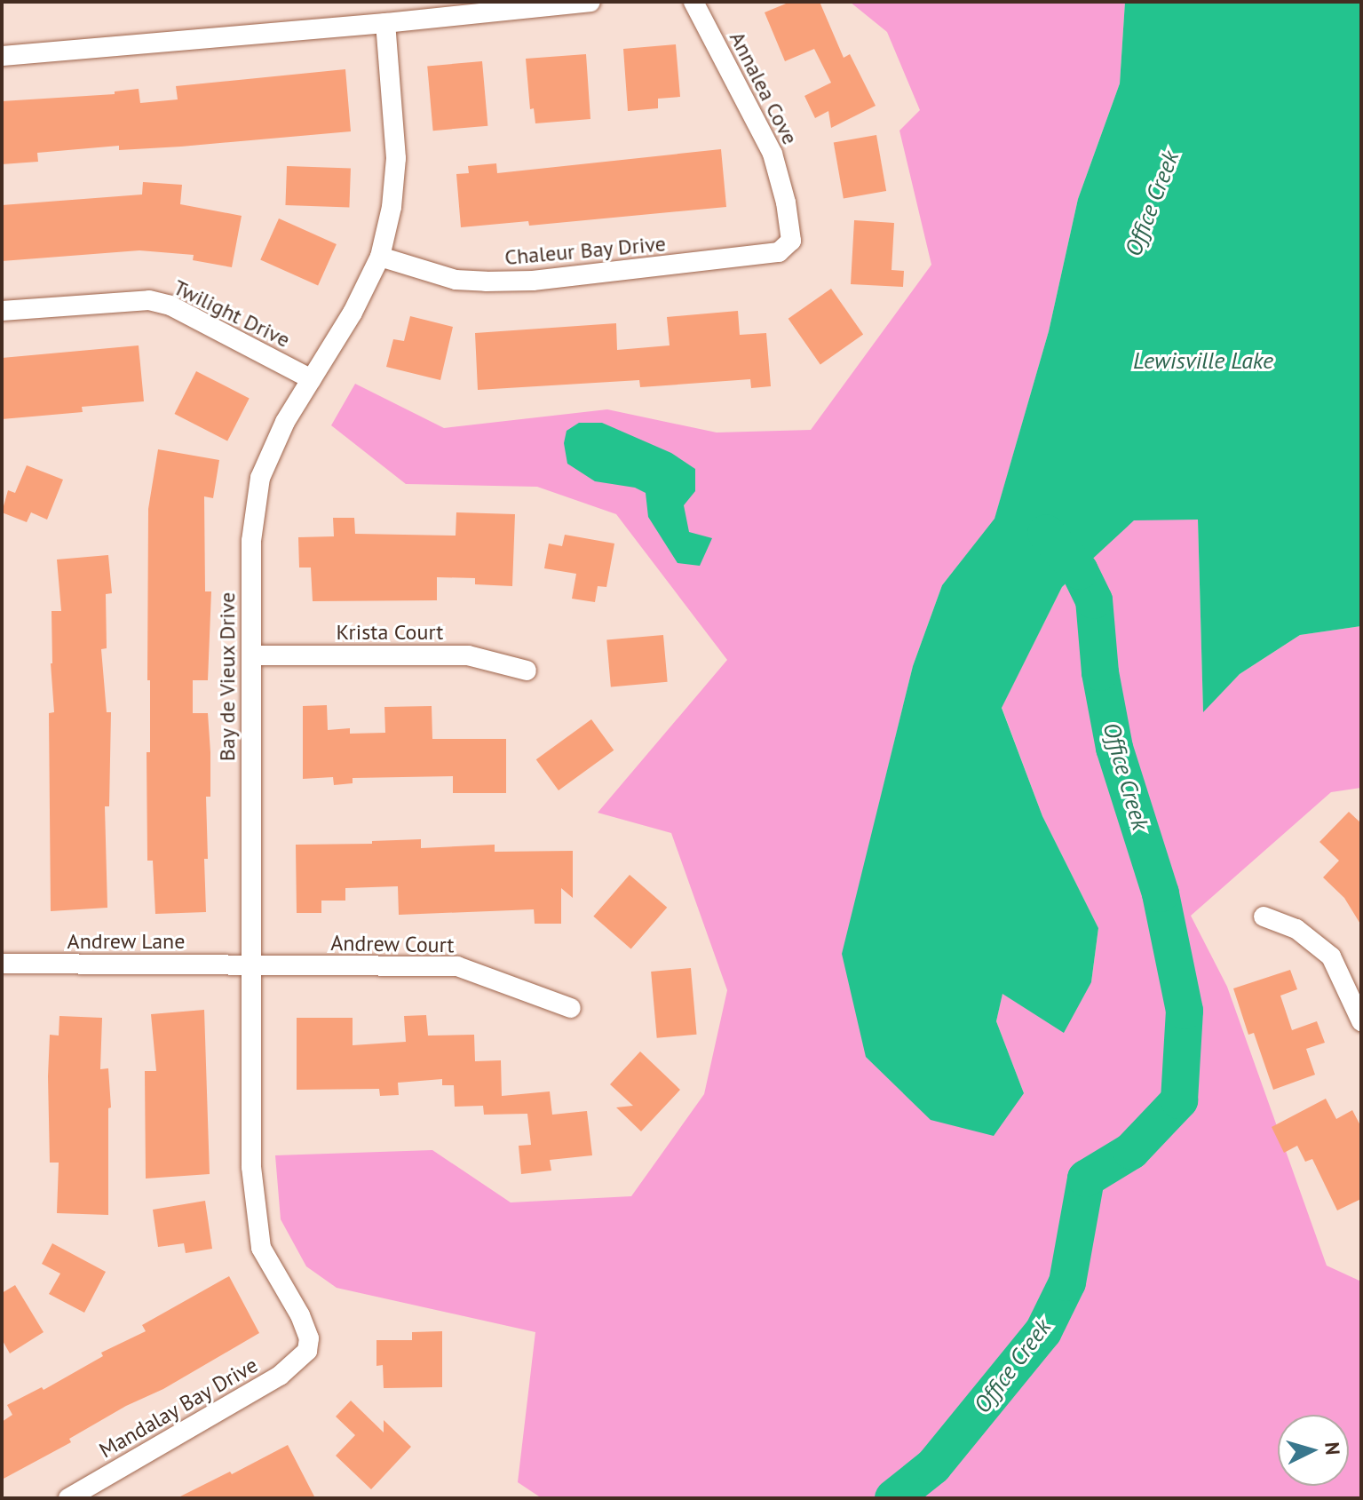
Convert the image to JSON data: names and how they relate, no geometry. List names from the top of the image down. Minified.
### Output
{"streets":{"street":["Annalea Cove","Chaleur Bay Drive","Twilight Drive","Krista Court","Bay de Vieux Drive","Andrew Lane","Andrew Court","Mandalay Bay Drive"]},"crossings":[["Annalea Cove","Chaleur Bay Drive"],["Chaleur Bay Drive","Bay de Vieux Drive"],["Twilight Drive","Bay de Vieux Drive"],["Krista Court","Bay de Vieux Drive"],["Bay de Vieux Drive","Andrew Lane"],["Bay de Vieux Drive","Andrew Court"],["Bay de Vieux Drive","Mandalay Bay Drive"],["Andrew Lane","Andrew Court"]],"water":["Office Creek","Lewisville Lake"],"north":"right"}
